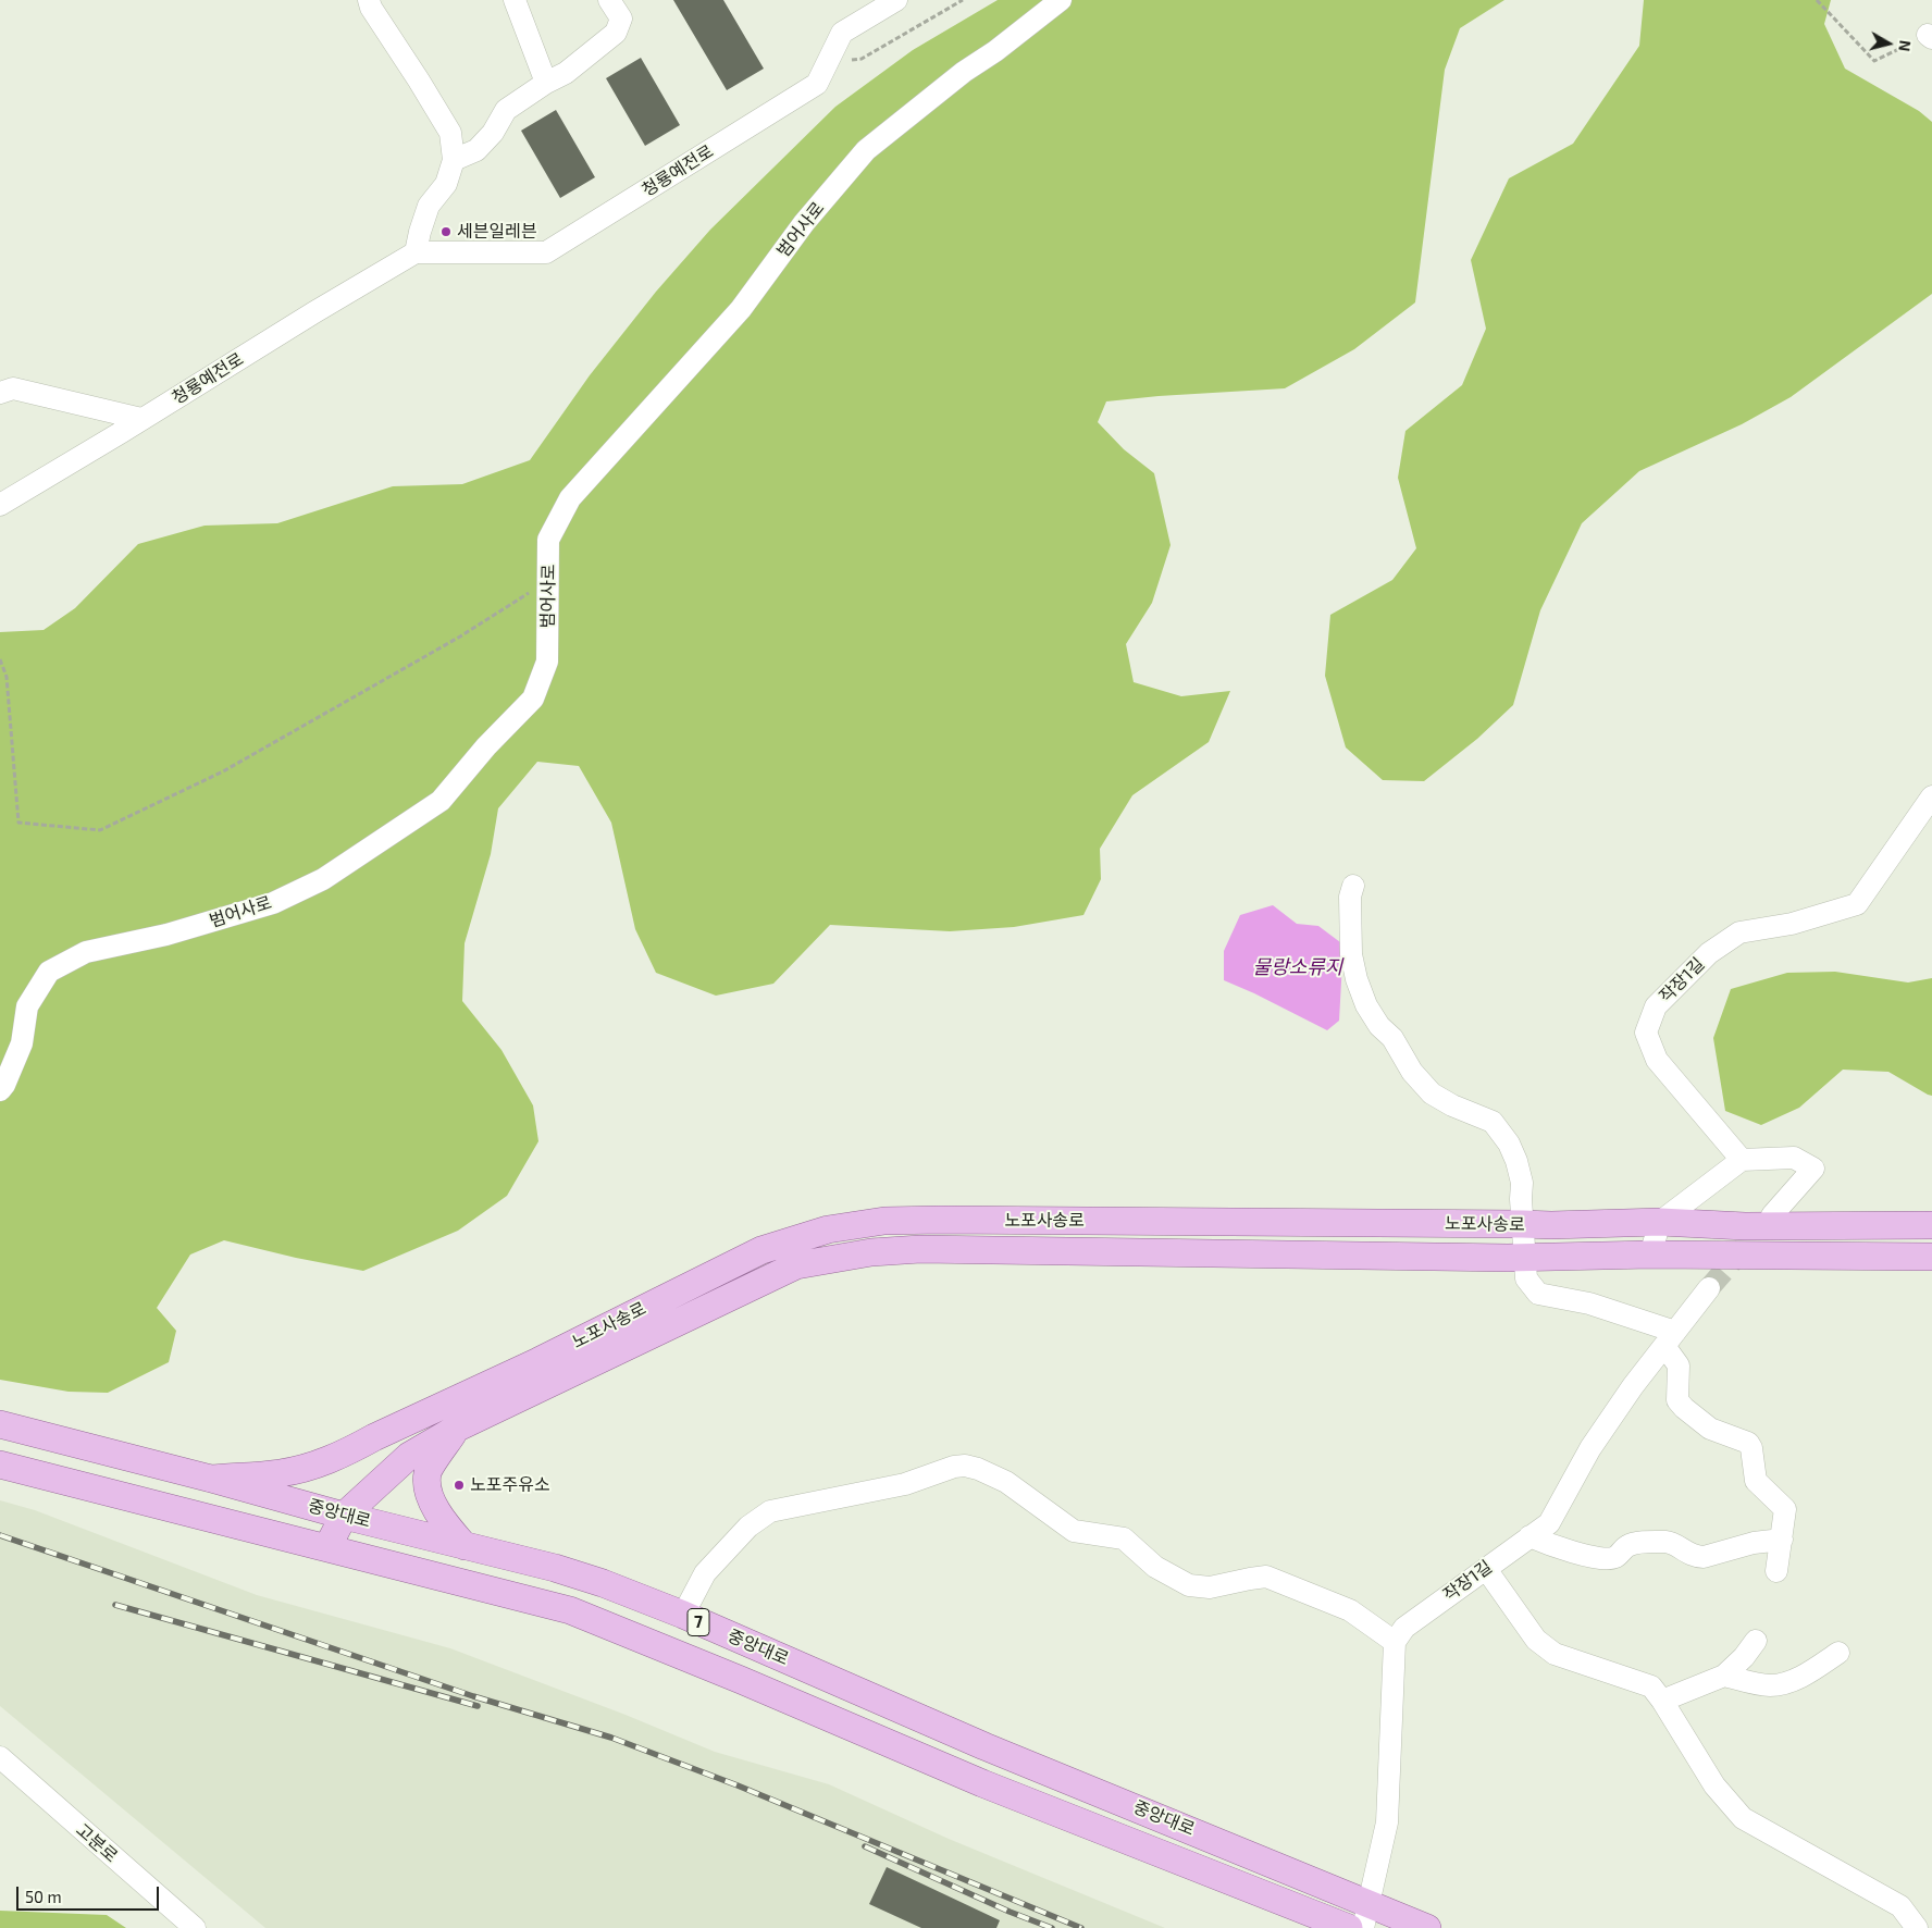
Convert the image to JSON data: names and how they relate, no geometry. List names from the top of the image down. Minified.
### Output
{"streets":{"main road":["노포사송로","중앙대로","7"],"street":["청룡예전로","범어사로","작장1길","고분로"]},"crossings":[["노포사송로","중앙대로"]],"water":["물랑소류지"],"places":["세븐일레븐","노포주유소"],"scale_bar":"50 m","north":"right"}
